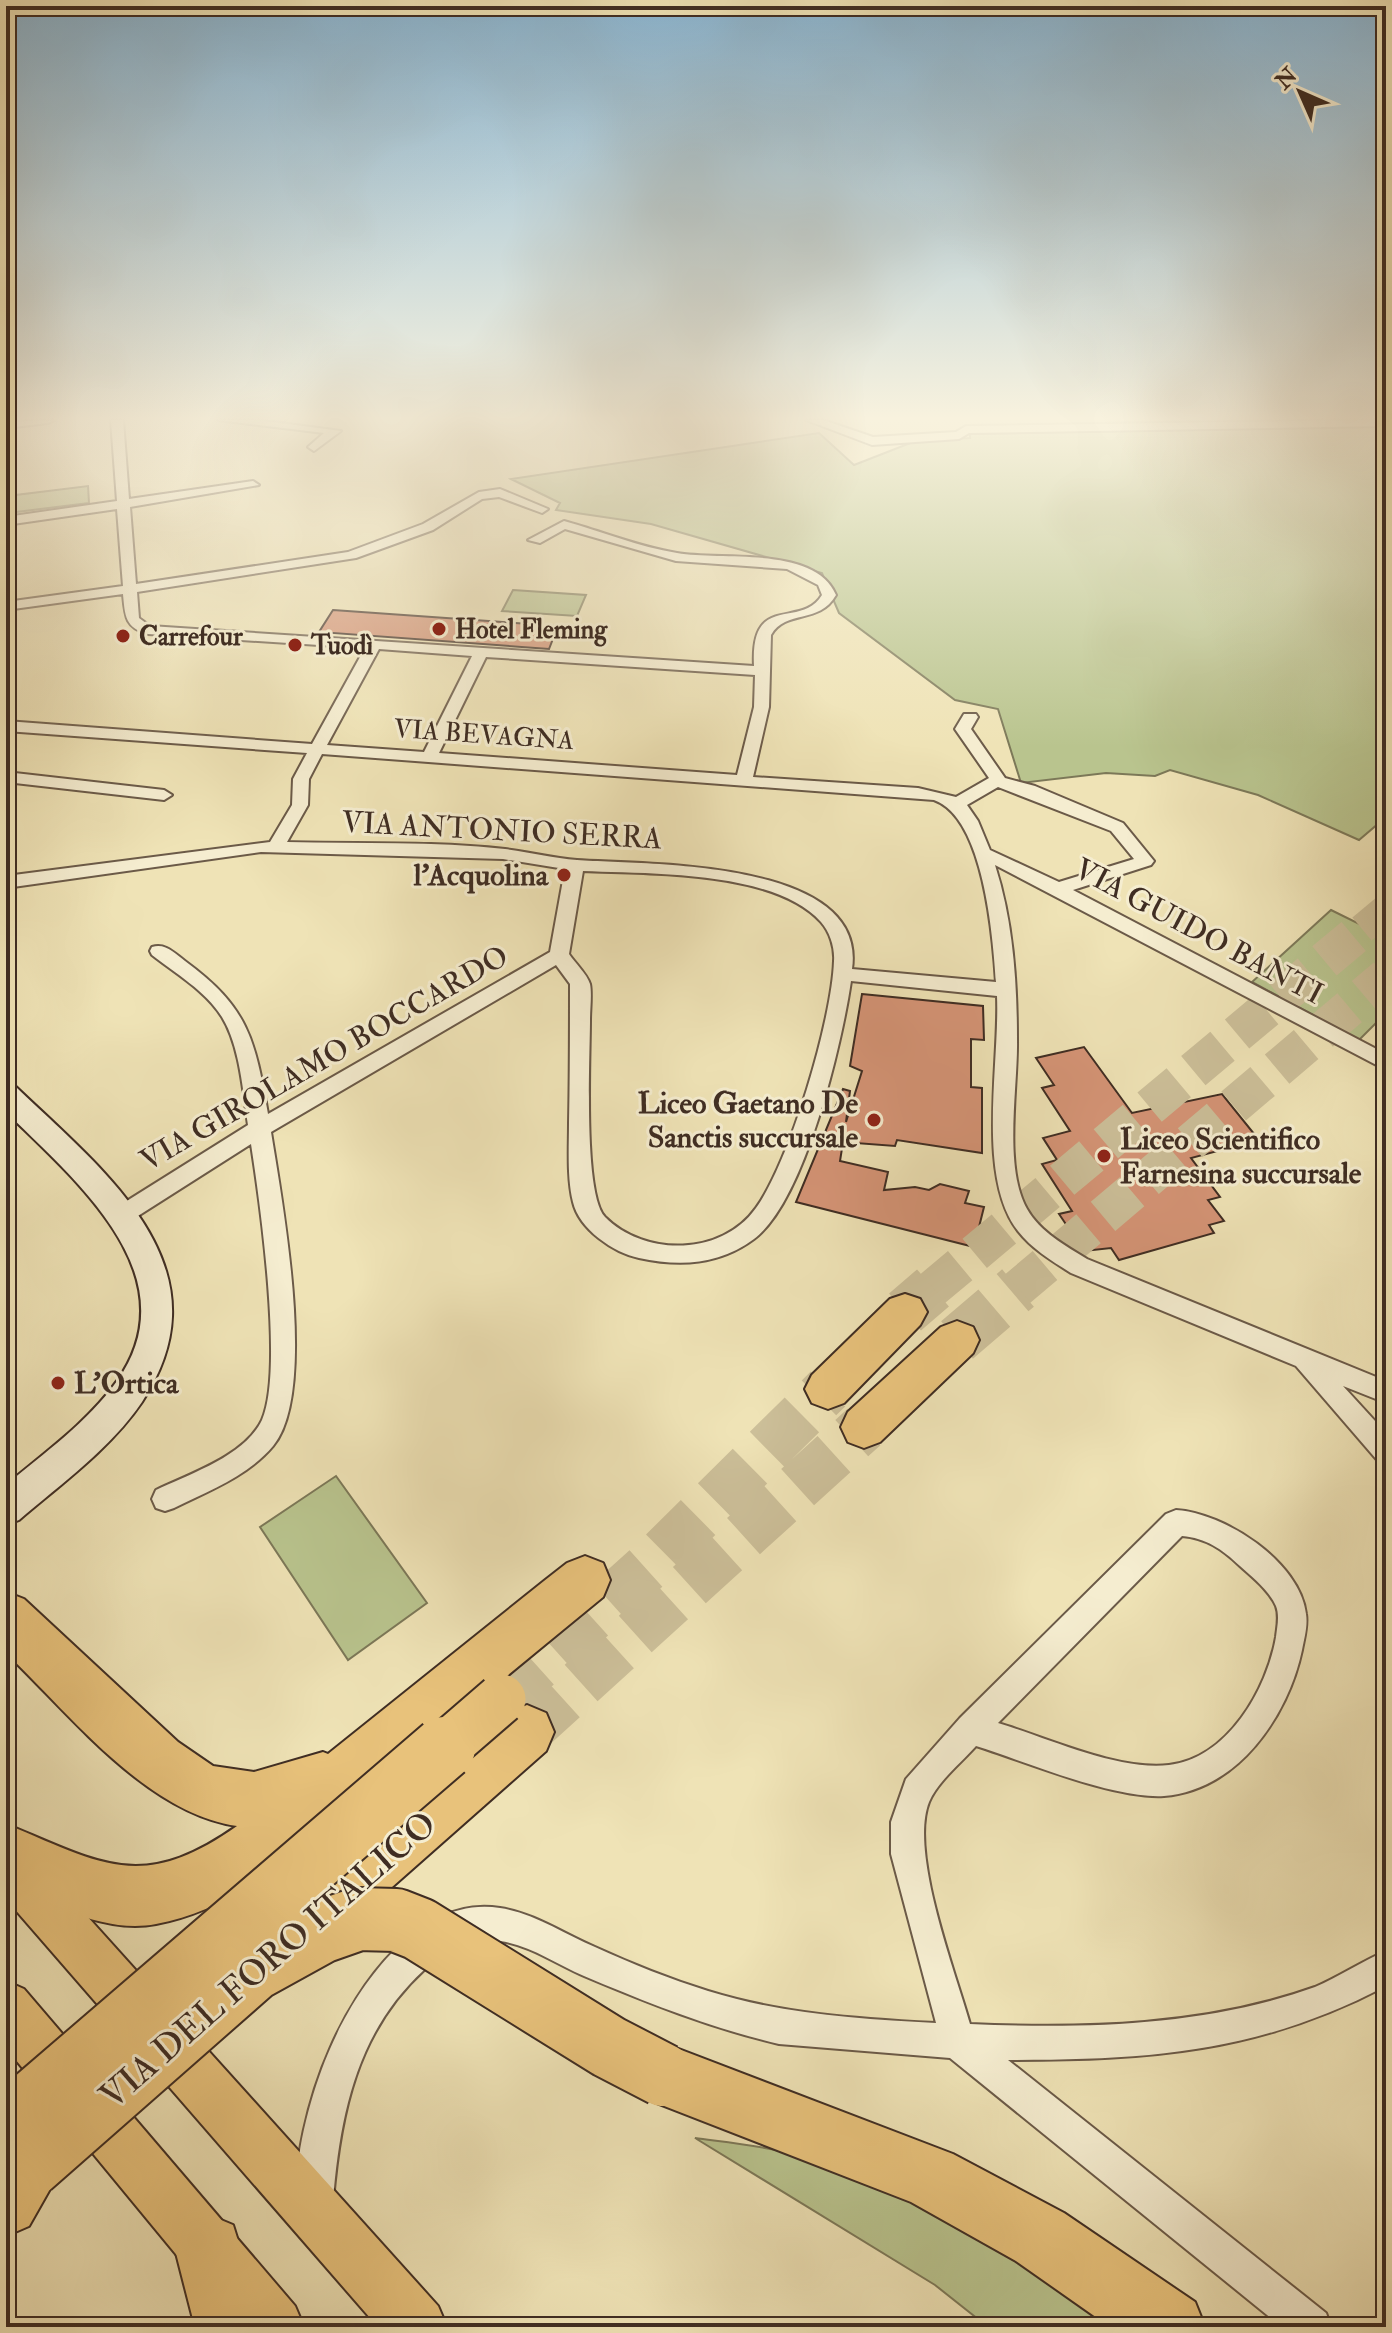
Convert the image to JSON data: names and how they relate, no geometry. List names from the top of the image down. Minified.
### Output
{"streets":{"highway":["VIA DEL FORO ITALICO"],"street":["VIA BEVAGNA","VIA ANTONIO SERRA","VIA GUIDO BANTI","VIA GIROLAMO BOCCARDO"]},"crossings":[["VIA ANTONIO SERRA","VIA GIROLAMO BOCCARDO"]],"places":["Hotel Fleming","Carrefour","Tuodì","l'Acquolina","Liceo Gaetano De Sanctis succursale","Liceo Scientifico Farnesina succursale","L'Ortica"],"north":"top left"}
